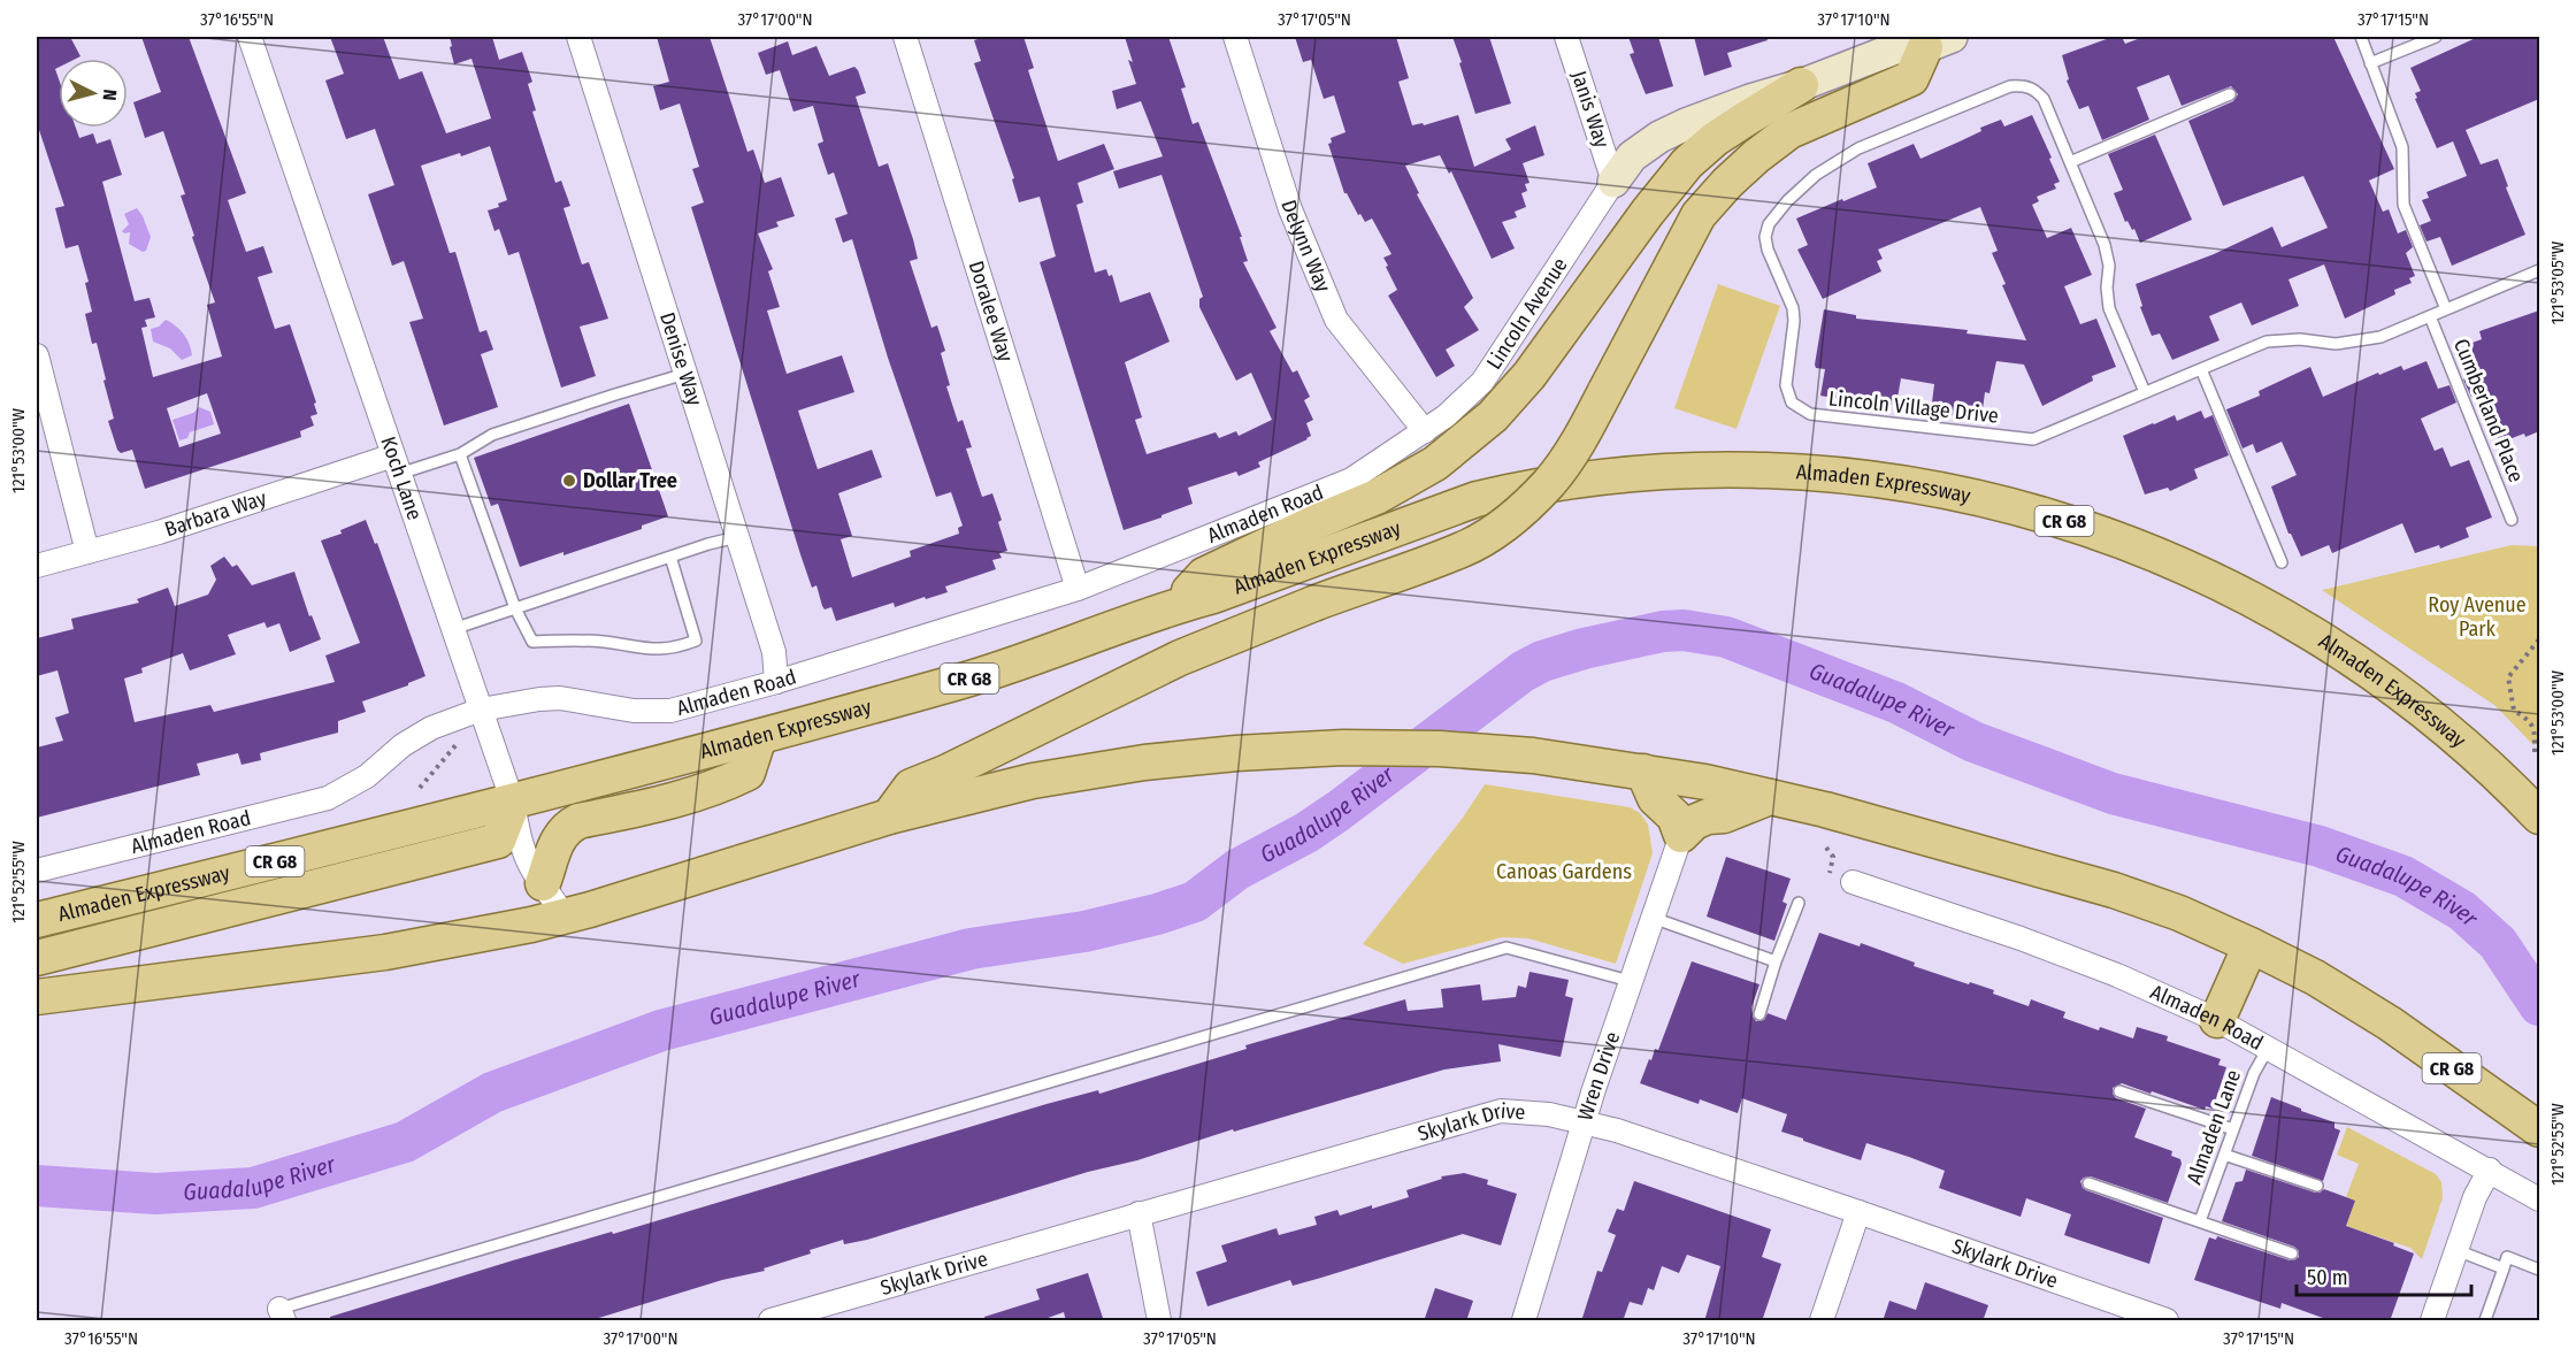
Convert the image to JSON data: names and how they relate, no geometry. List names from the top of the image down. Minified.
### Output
{"streets":{"main road":["Almaden Expressway","CR G8"],"street":["Janis Way","Delynn Way","Doralee Way","Lincoln Avenue","Denise Way","Koch Lane","Almaden Road","Barbara Way","Wren Drive","Skylark Drive"],"lane":["Lincoln Village Drive","Cumberland Place","Almaden Lane"]},"crossings":[["Janis Way","Lincoln Avenue"],["Delynn Way","Lincoln Avenue"],["Delynn Way","Almaden Road"],["Doralee Way","Almaden Road"],["Lincoln Avenue","Almaden Road"],["Denise Way","Almaden Road"],["Lincoln Village Drive","Cumberland Place"],["Koch Lane","Almaden Expressway"],["Koch Lane","Almaden Road"],["Koch Lane","Barbara Way"],["Koch Lane","CR G8"],["Almaden Road","Almaden Lane"],["Wren Drive","Skylark Drive"]],"water":["Guadalupe River"],"parks":["Roy Avenue Park","Canoas Gardens"],"places":["Dollar Tree"],"scale_bar":"50 m","north":"right","coordinates":["37°16'55\"N","37°17'00\"N","37°17'05\"N","37°17'10\"N","37°17'15\"N","121°53'05\"W","121°53'00\"W","121°52'55\"W"]}
